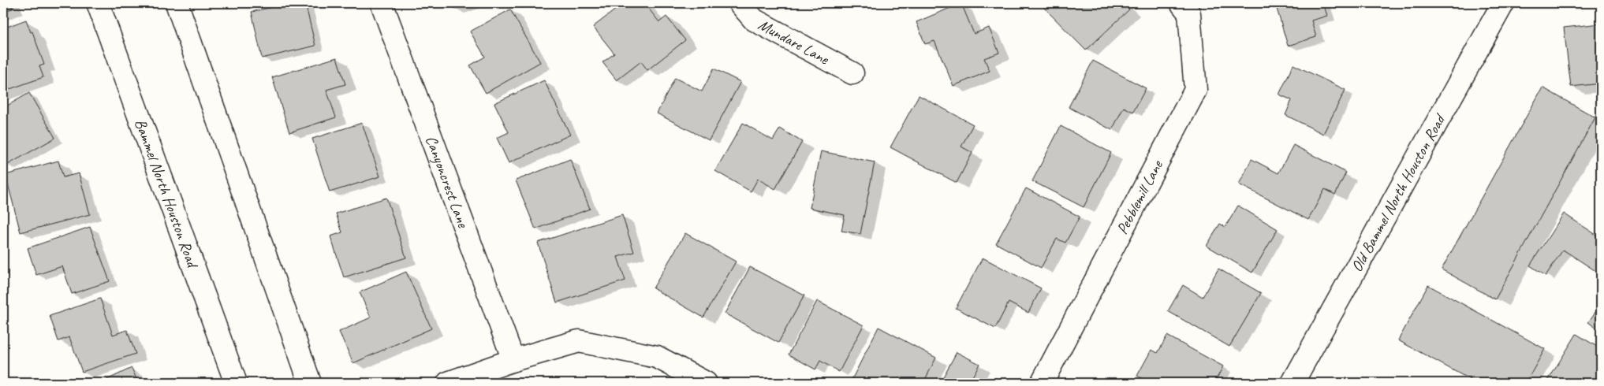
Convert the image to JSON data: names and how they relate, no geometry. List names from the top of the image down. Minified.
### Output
{"streets":{"street":["Mundare Lane","Canyoncrest Lane","Bammel North Houston Road","Old Bammel North Houston Road","Pebblemill Lane"]}}
